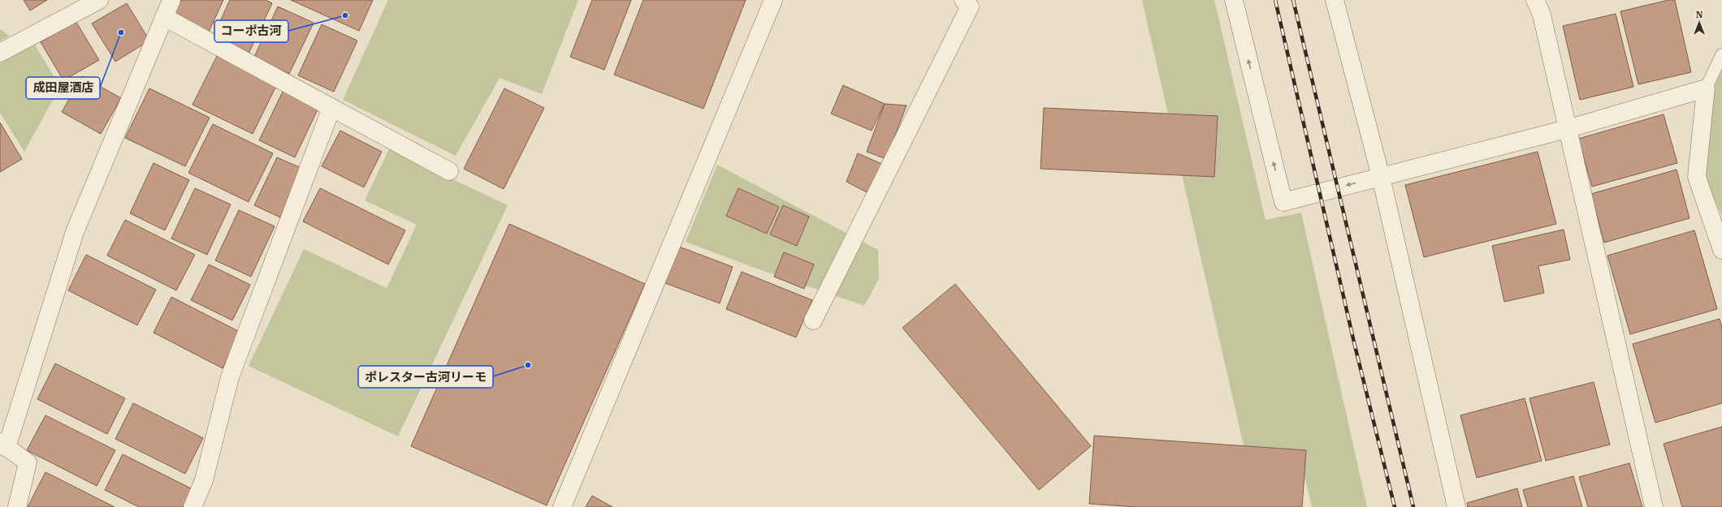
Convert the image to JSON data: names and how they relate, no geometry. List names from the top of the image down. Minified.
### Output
{"places":["コーポ古河","成田屋酒店","ポレスター古河リーモ"],"north":"top"}
